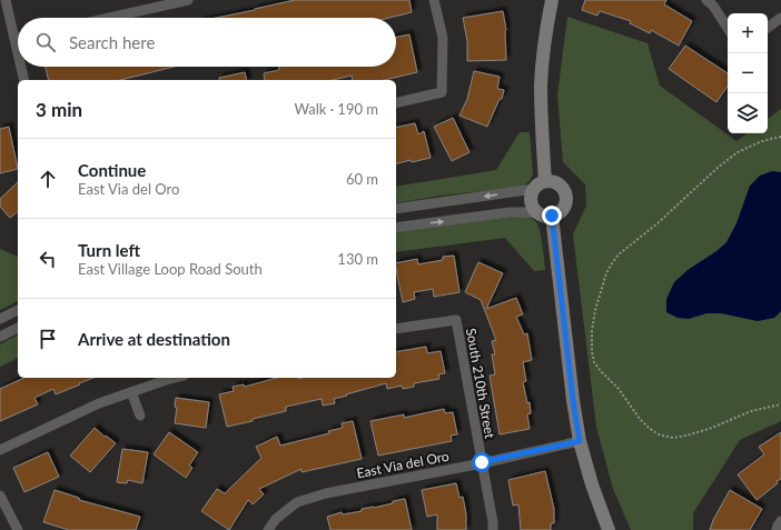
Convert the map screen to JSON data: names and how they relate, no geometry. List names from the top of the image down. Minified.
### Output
{"streets":{"street":["South 210th Street","East Via del Oro"]},"crossings":[["South 210th Street","East Via del Oro"]],"page":{"map_buttons":["+","−"],"search":"Search here","heading":["3 min","Walk · 190 m"],"list":[["Continue","East Via del Oro","60 m"],["Turn left","East Village Loop Road South","130 m"],"Arrive at destination"]}}
